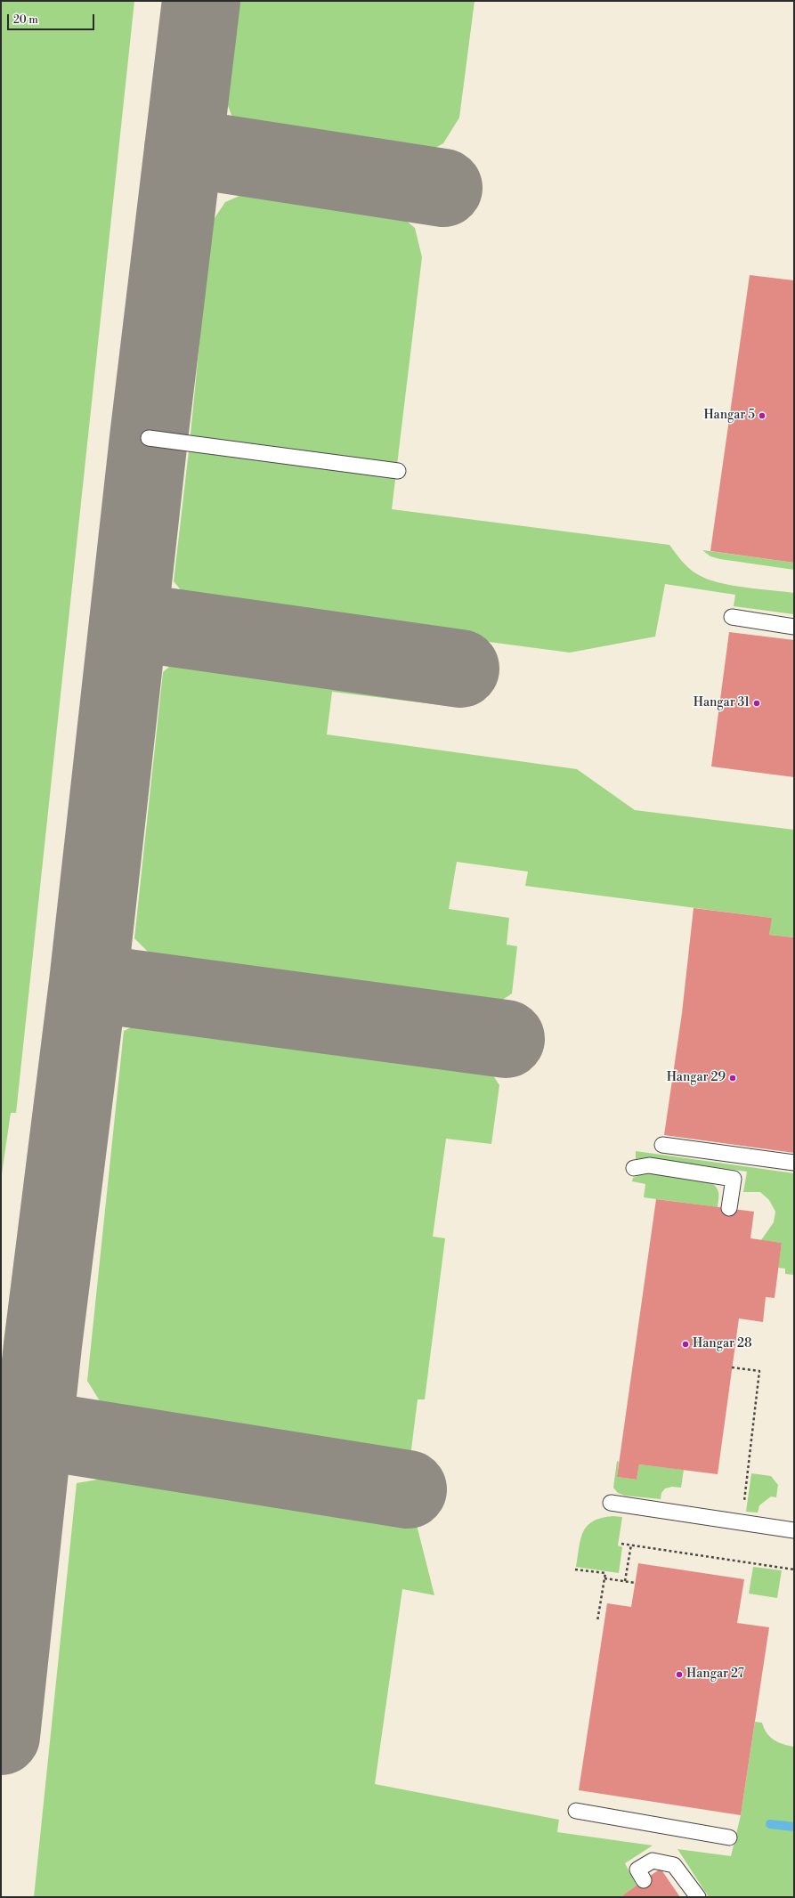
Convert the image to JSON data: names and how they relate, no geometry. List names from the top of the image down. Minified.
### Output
{"places":["Hangar 5","Hangar 31","Hangar 29","Hangar 28","Hangar 27"],"scale_bar":"20 m"}
